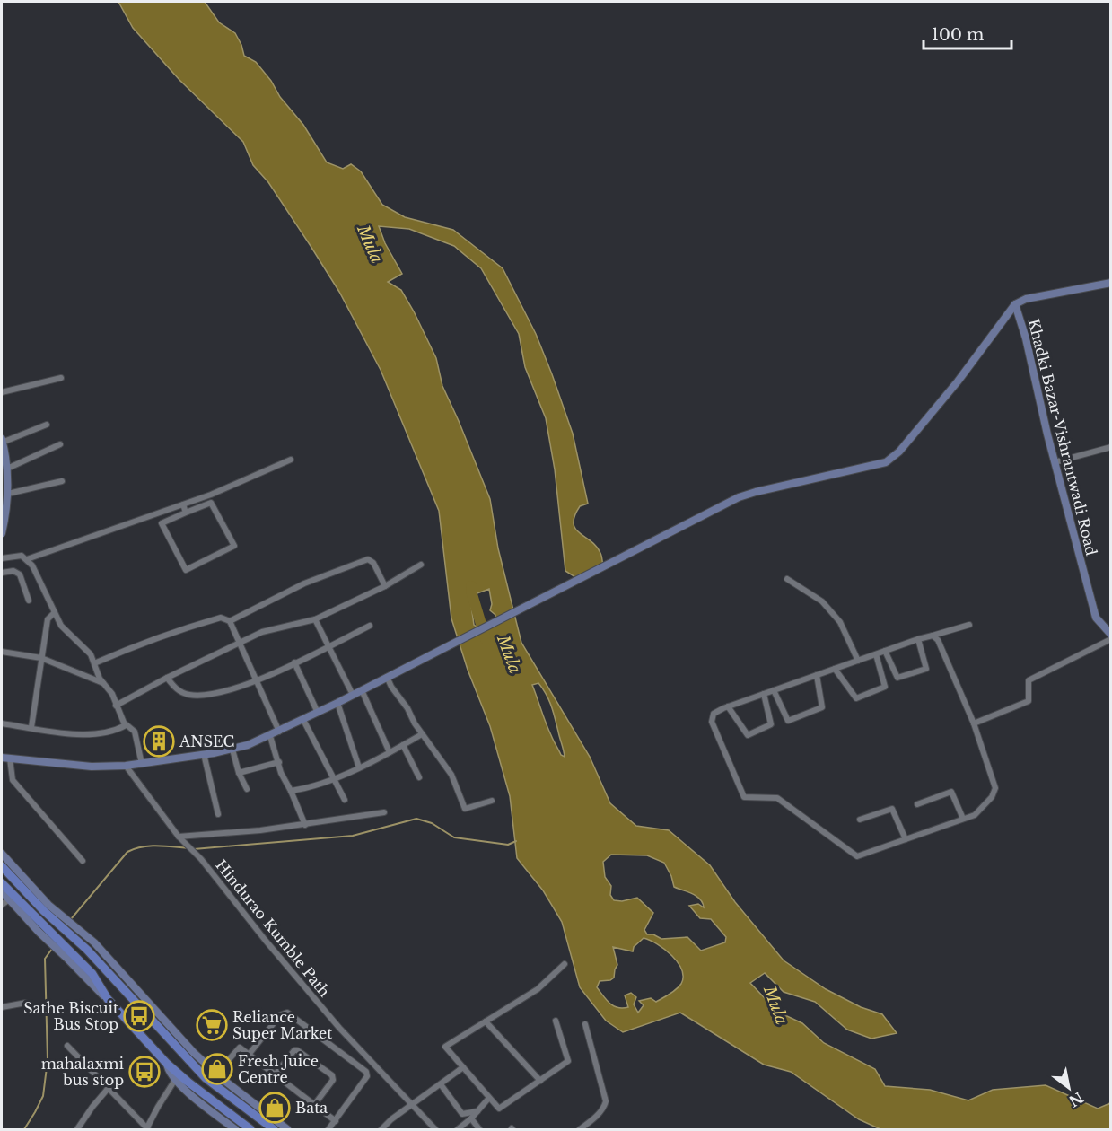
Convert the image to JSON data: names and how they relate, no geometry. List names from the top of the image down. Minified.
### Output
{"streets":{"street":["Khadki Bazar-Vishrantwadi Road","Hindurao Kumble Path"]},"water":["Mula"],"places":{"building":["ANSEC"],"bus stop":["Sathe Biscuit Bus Stop","mahalaxmi bus stop"],"supermarket":["Reliance Super Market"],"shop":["Fresh Juice Centre","Bata"]},"scale_bar":"100 m","north":"bottom right"}
